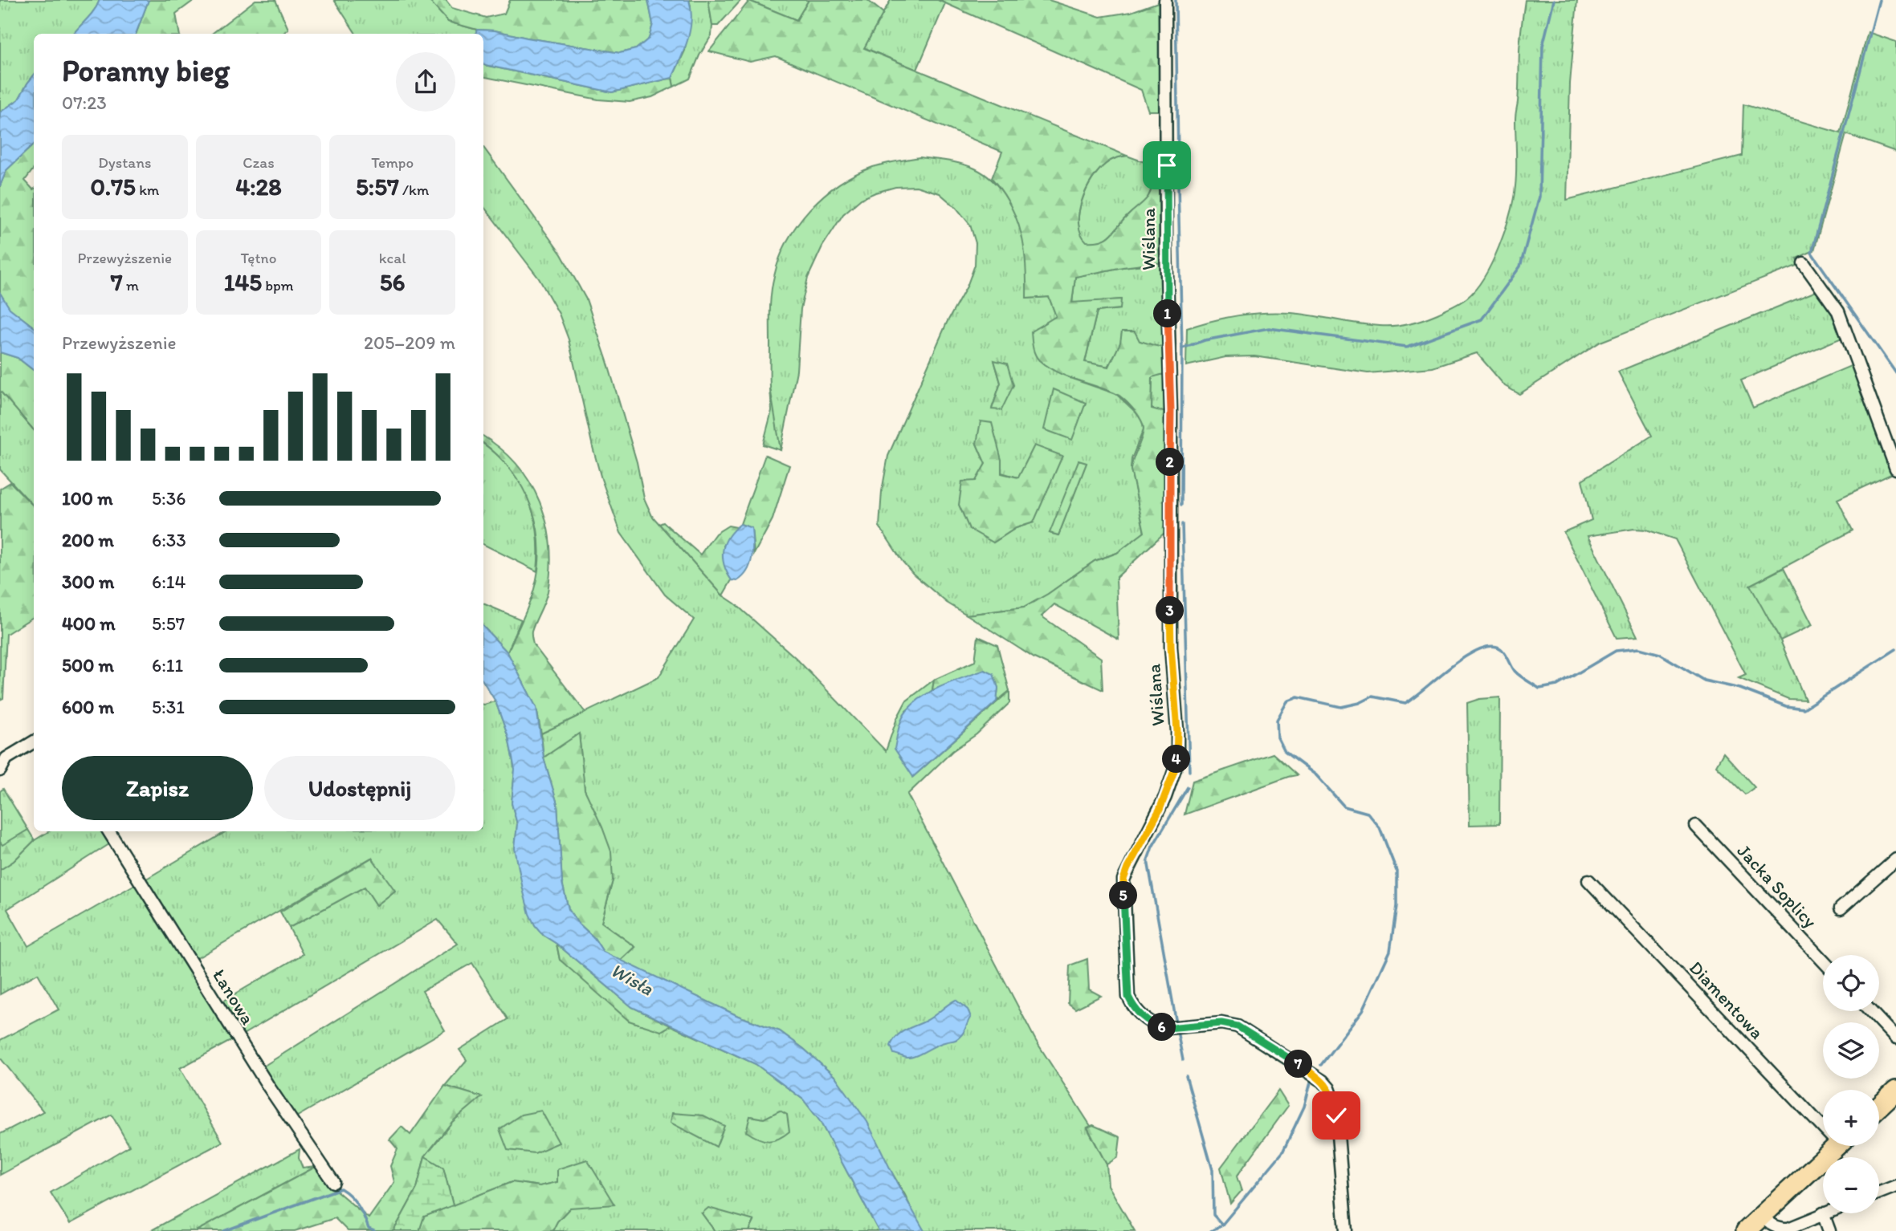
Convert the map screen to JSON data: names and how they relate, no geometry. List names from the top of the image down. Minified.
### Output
{"streets":{"street":["Wiślana","Jacka Soplicy","Łanowa","Diamentowa"]},"water":["Wisła"],"page":{"heading":["Poranny bieg","07:23"],"stats":[["Dystans","0.75 km"],["Czas","4:28"],["Tempo","5:57 /km"],["Przewyższenie","7 m"],["Tętno","145 bpm"],["kcal","56"]],"pins":["1","2","3","4","5","6","7"],"chart":["Przewyższenie","205–209 m"],"list":[{"name":"100 m","note":"5:36"},{"name":"200 m","note":"6:33"},{"name":"300 m","note":"6:14"},{"name":"400 m","note":"5:57"},{"name":"500 m","note":"6:11"},{"name":"600 m","note":"5:31"}],"buttons":["Zapisz","Udostępnij"],"map_buttons":["+","−"]}}
